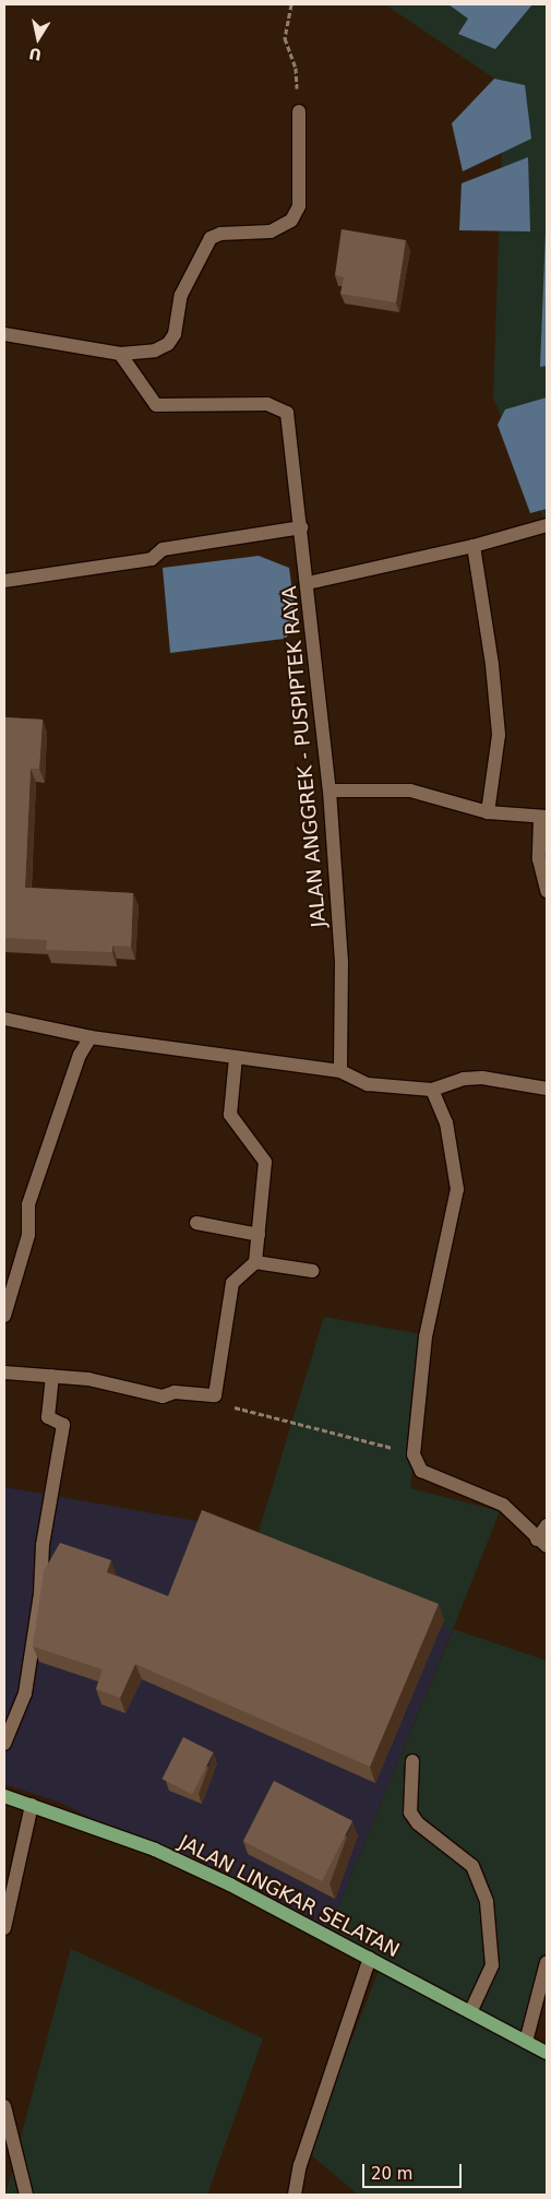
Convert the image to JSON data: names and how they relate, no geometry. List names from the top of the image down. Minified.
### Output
{"streets":{"main road":["JALAN LINGKAR SELATAN"],"street":["JALAN ANGGREK - PUSPIPTEK RAYA"]},"scale_bar":"20 m","north":"bottom"}
